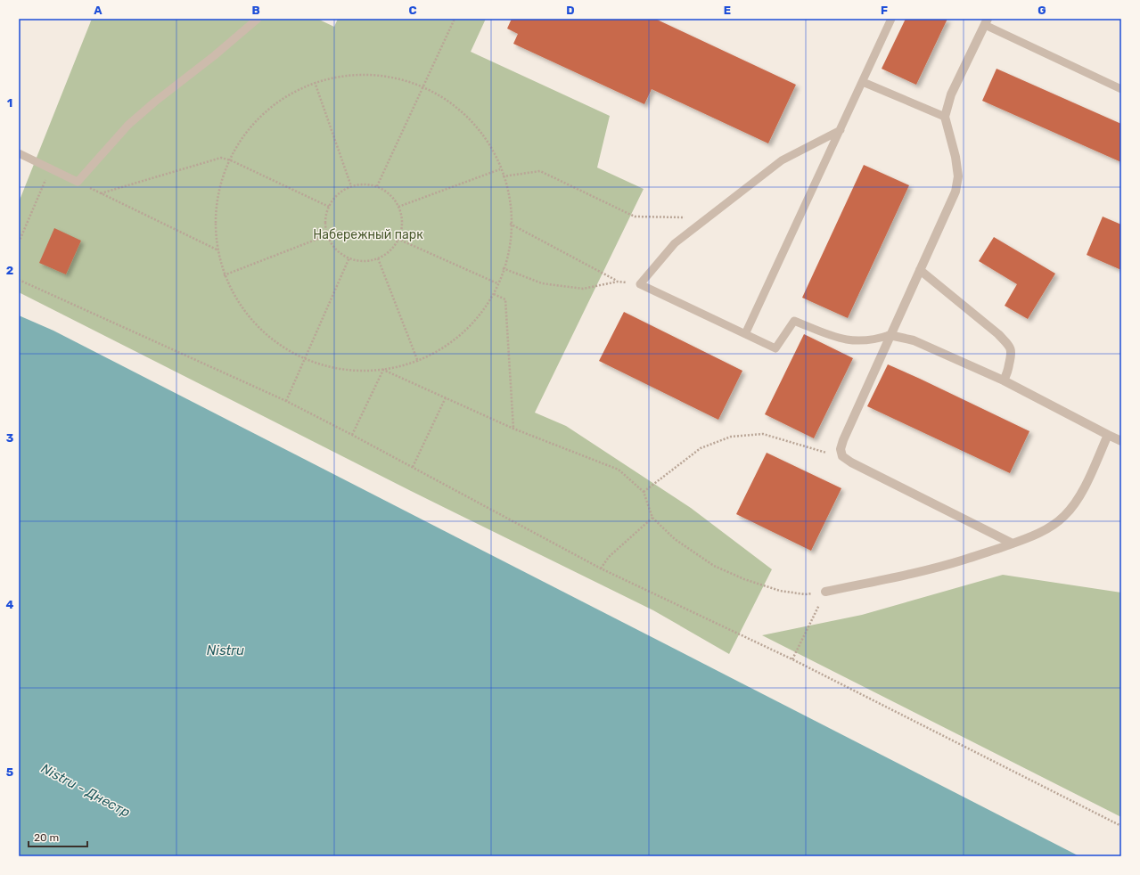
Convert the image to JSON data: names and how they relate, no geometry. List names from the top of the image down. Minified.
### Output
{"water":["Nistru","Nistru - Днестр"],"parks":["Набережный парк"],"scale_bar":"20 m","grid":{"columns":["A","B","C","D","E","F","G"],"rows":["1","2","3","4","5"]}}
